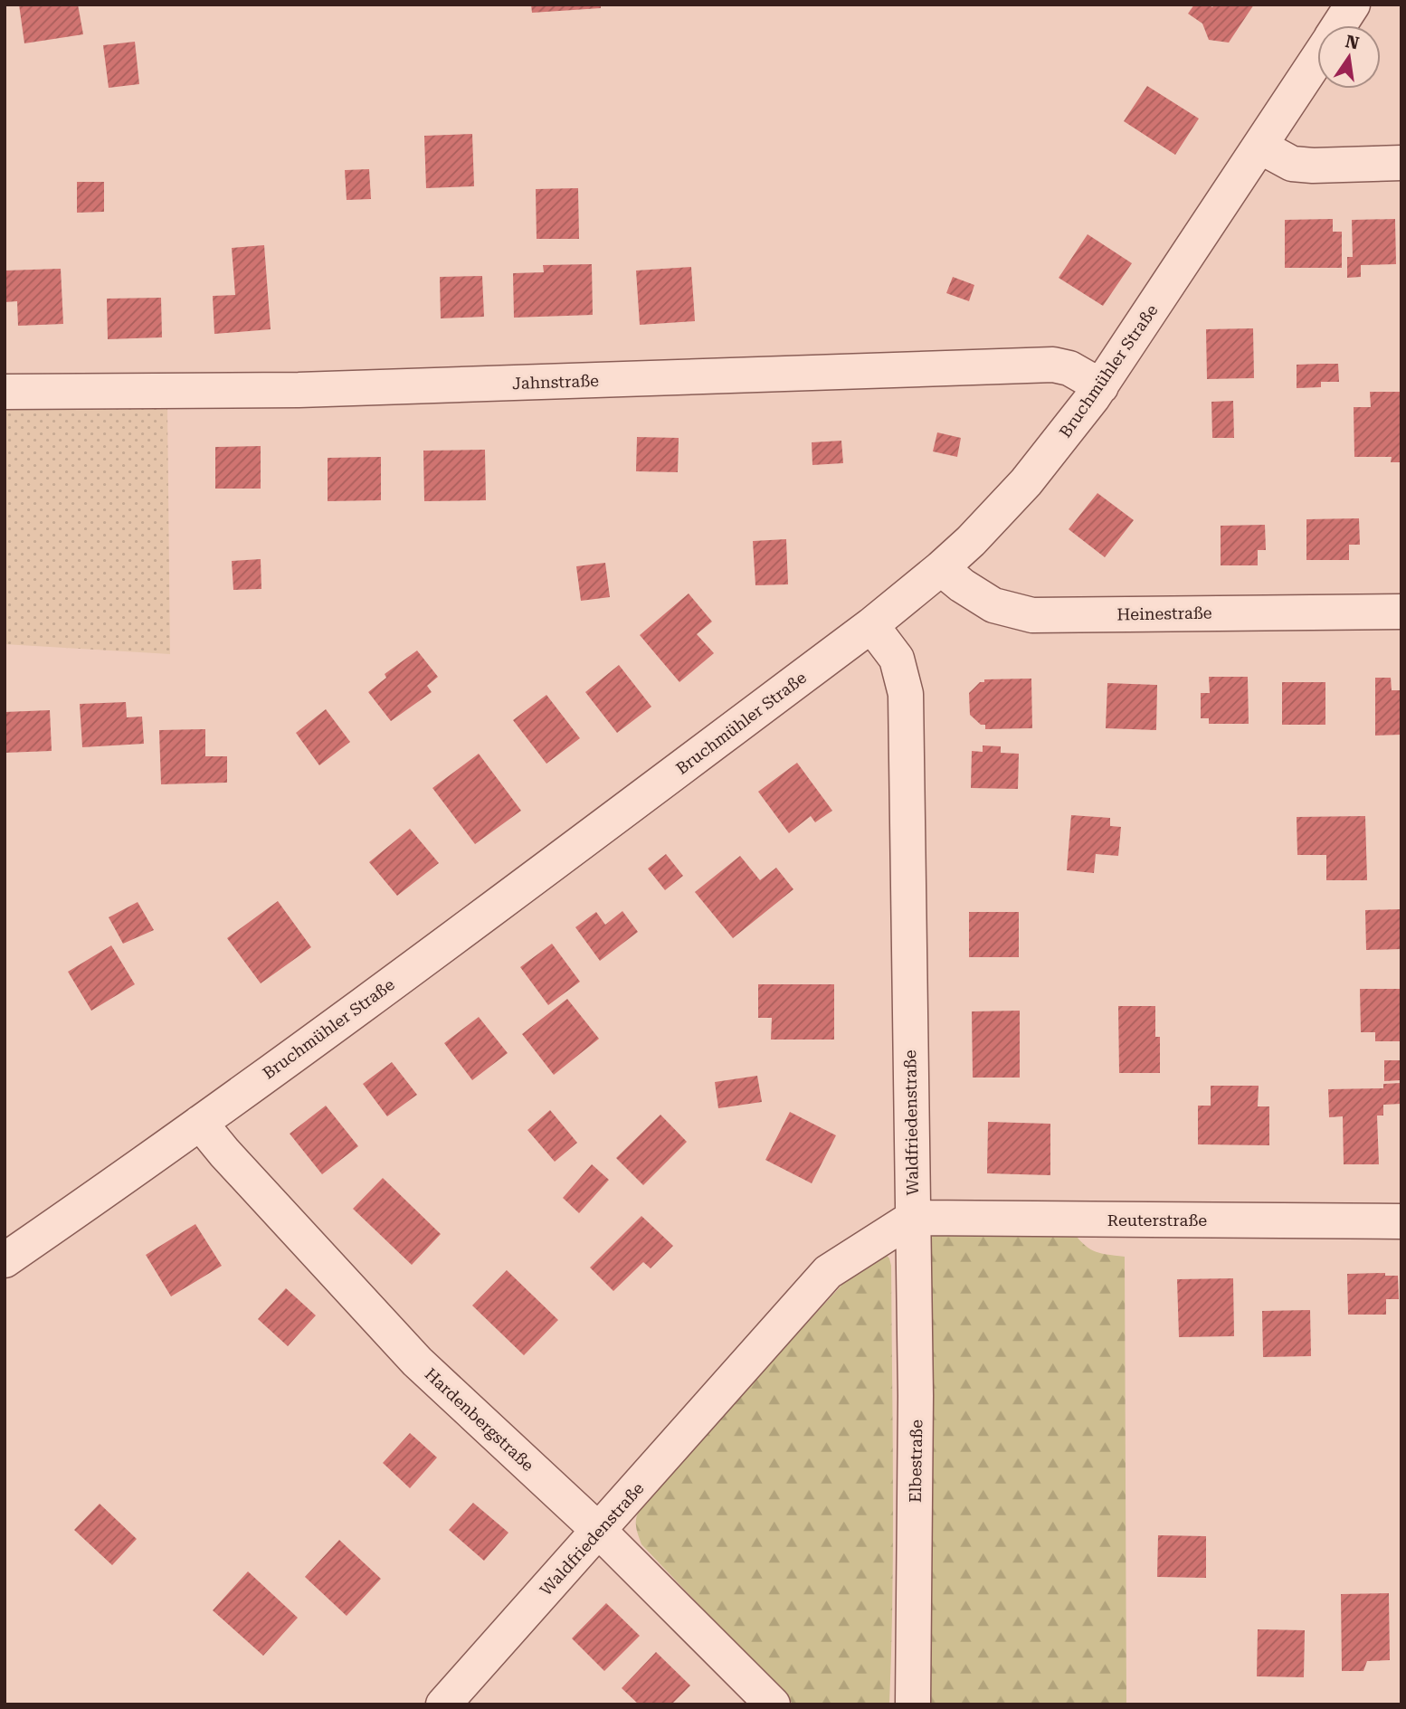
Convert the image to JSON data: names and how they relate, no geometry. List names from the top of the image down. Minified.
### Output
{"streets":{"street":["Bruchmühler Straße","Jahnstraße","Heinestraße","Waldfriedenstraße","Reuterstraße","Hardenbergstraße","Elbestraße"]},"crossings":[["Bruchmühler Straße","Jahnstraße"],["Bruchmühler Straße","Heinestraße"],["Bruchmühler Straße","Waldfriedenstraße"],["Bruchmühler Straße","Hardenbergstraße"],["Waldfriedenstraße","Reuterstraße"],["Waldfriedenstraße","Hardenbergstraße"],["Waldfriedenstraße","Elbestraße"],["Reuterstraße","Elbestraße"]],"north":"top"}
